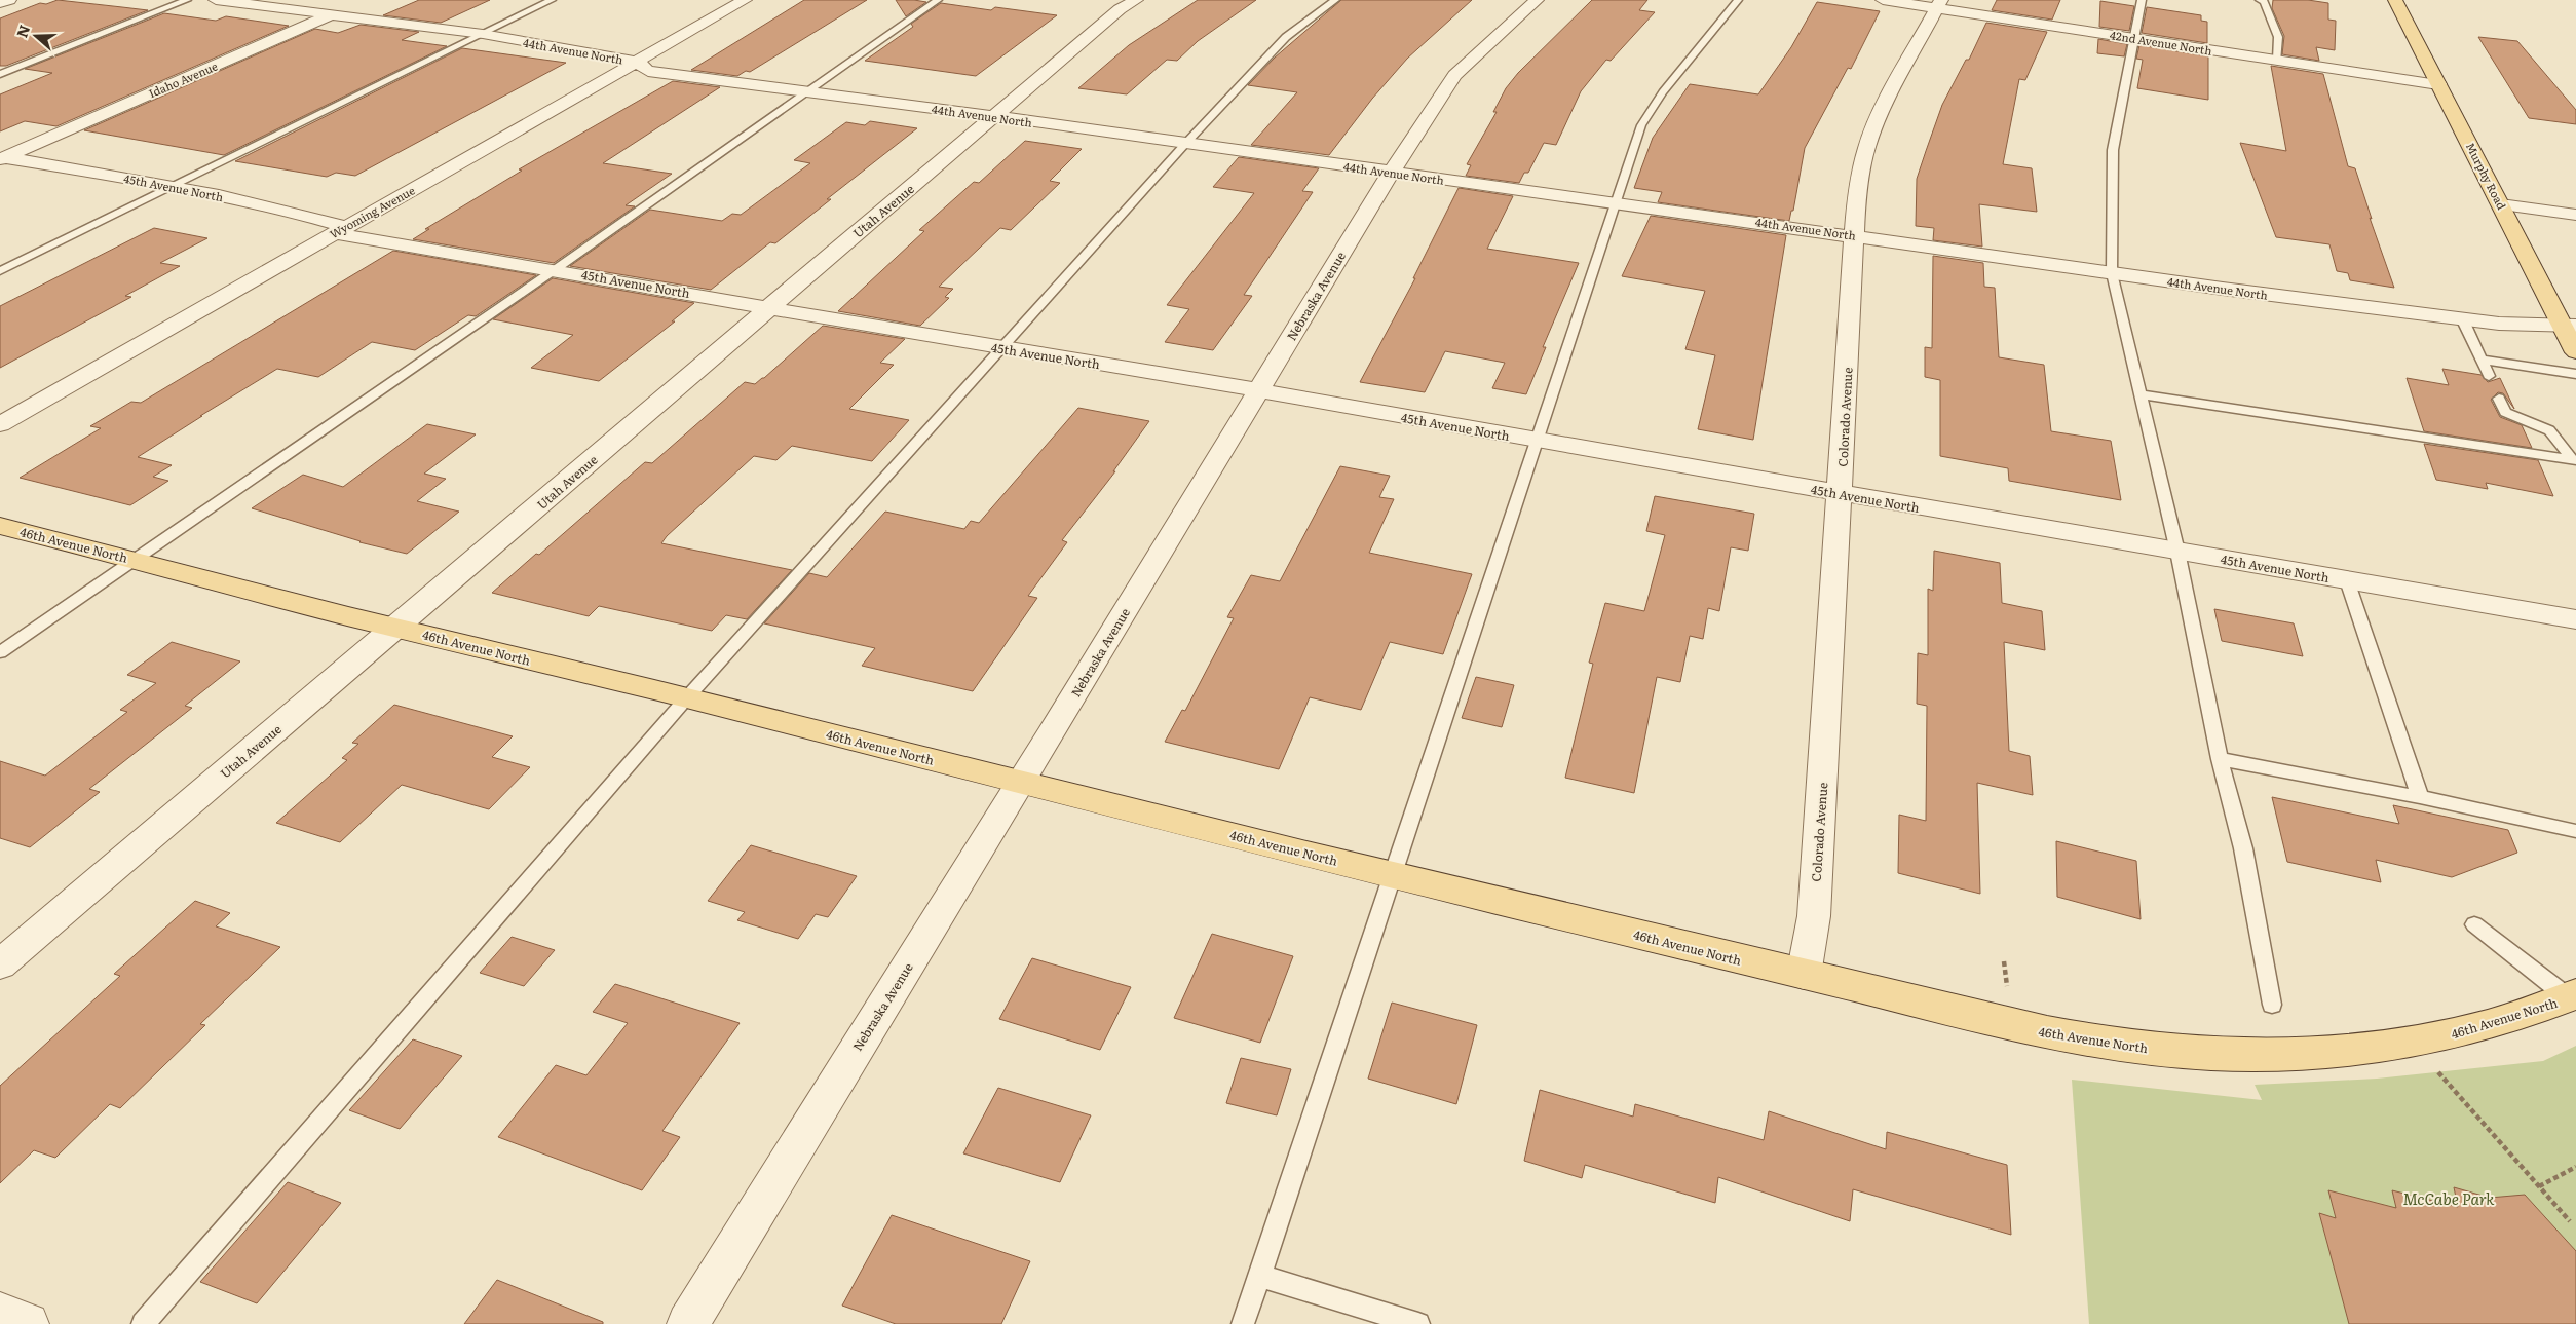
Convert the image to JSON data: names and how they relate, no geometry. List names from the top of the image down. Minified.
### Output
{"streets":{"main road":["Murphy Road","46th Avenue North"],"street":["42nd Avenue North","44th Avenue North","Idaho Avenue","45th Avenue North","Utah Avenue","Wyoming Avenue","Nebraska Avenue","Colorado Avenue"]},"crossings":[["42nd Avenue North","Murphy Road"],["42nd Avenue North","Colorado Avenue"],["44th Avenue North","Idaho Avenue"],["44th Avenue North","Murphy Road"],["44th Avenue North","Utah Avenue"],["44th Avenue North","Wyoming Avenue"],["44th Avenue North","Nebraska Avenue"],["44th Avenue North","Colorado Avenue"],["Idaho Avenue","45th Avenue North"],["45th Avenue North","Utah Avenue"],["45th Avenue North","Wyoming Avenue"],["45th Avenue North","Nebraska Avenue"],["45th Avenue North","Colorado Avenue"],["Utah Avenue","46th Avenue North"],["Nebraska Avenue","46th Avenue North"],["Colorado Avenue","46th Avenue North"]],"parks":["McCabe Park"],"north":"left"}
